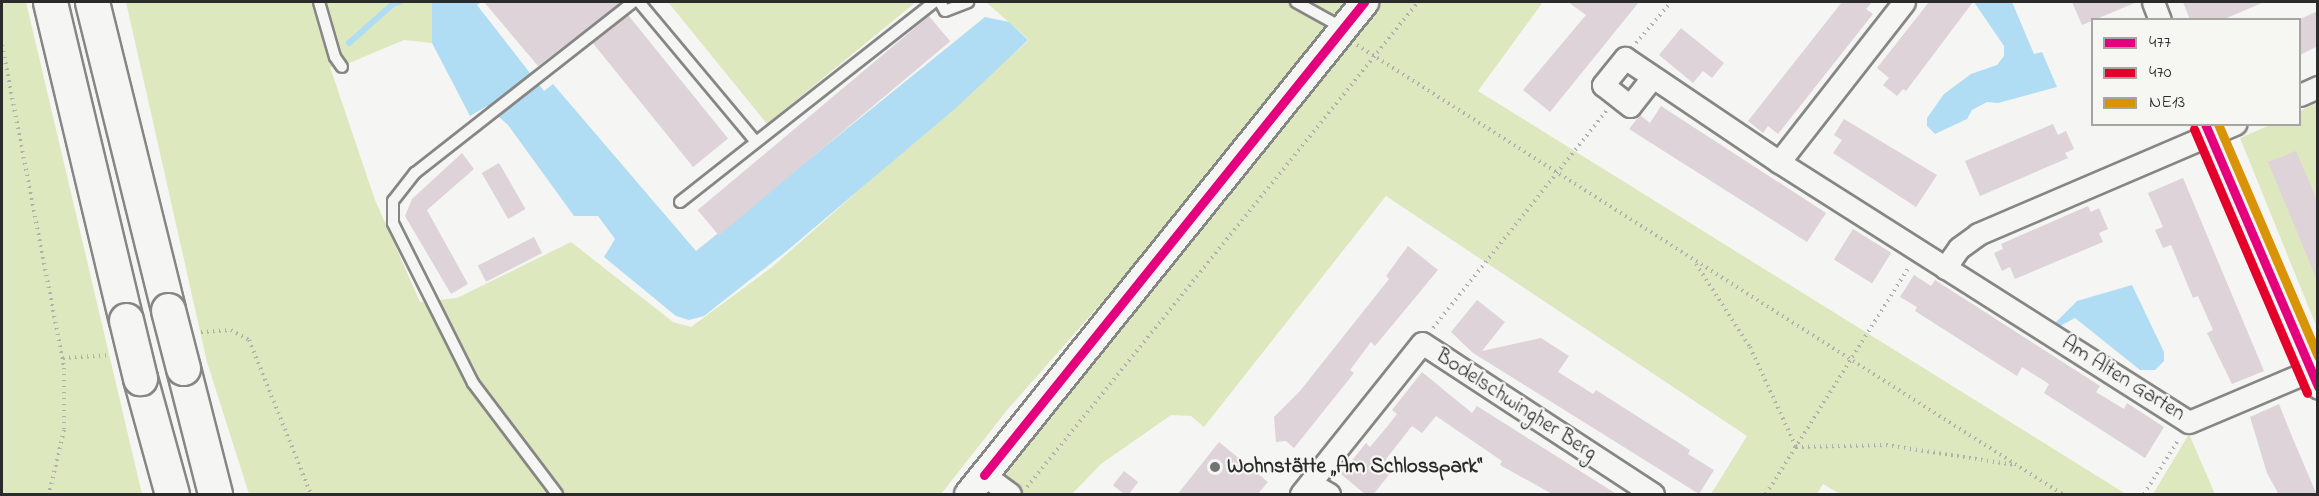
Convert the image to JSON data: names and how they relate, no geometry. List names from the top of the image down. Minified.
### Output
{"streets":{"street":["Am Alten Garten","Bodelschwingher Berg"]},"places":["Wohnstätte „Am Schlosspark“"],"lines":["transit line 477","transit line NE13","transit line 470"],"legend":["477","470","NE13"]}
